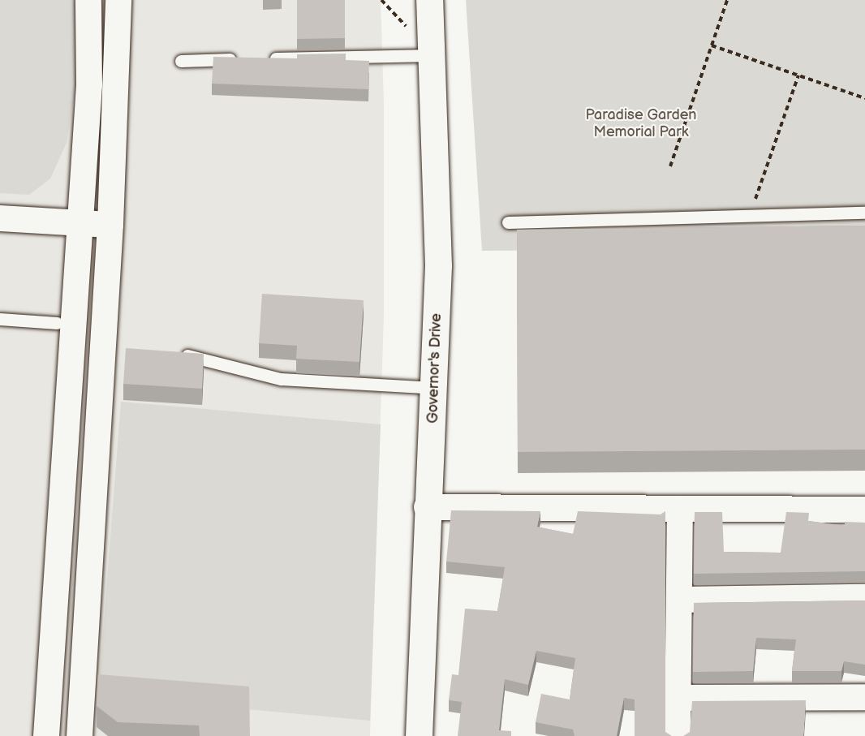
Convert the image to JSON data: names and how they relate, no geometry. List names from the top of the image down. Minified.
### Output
{"streets":{"main road":["Governor's Drive"]},"parks":["Paradise Garden Memorial Park"]}
